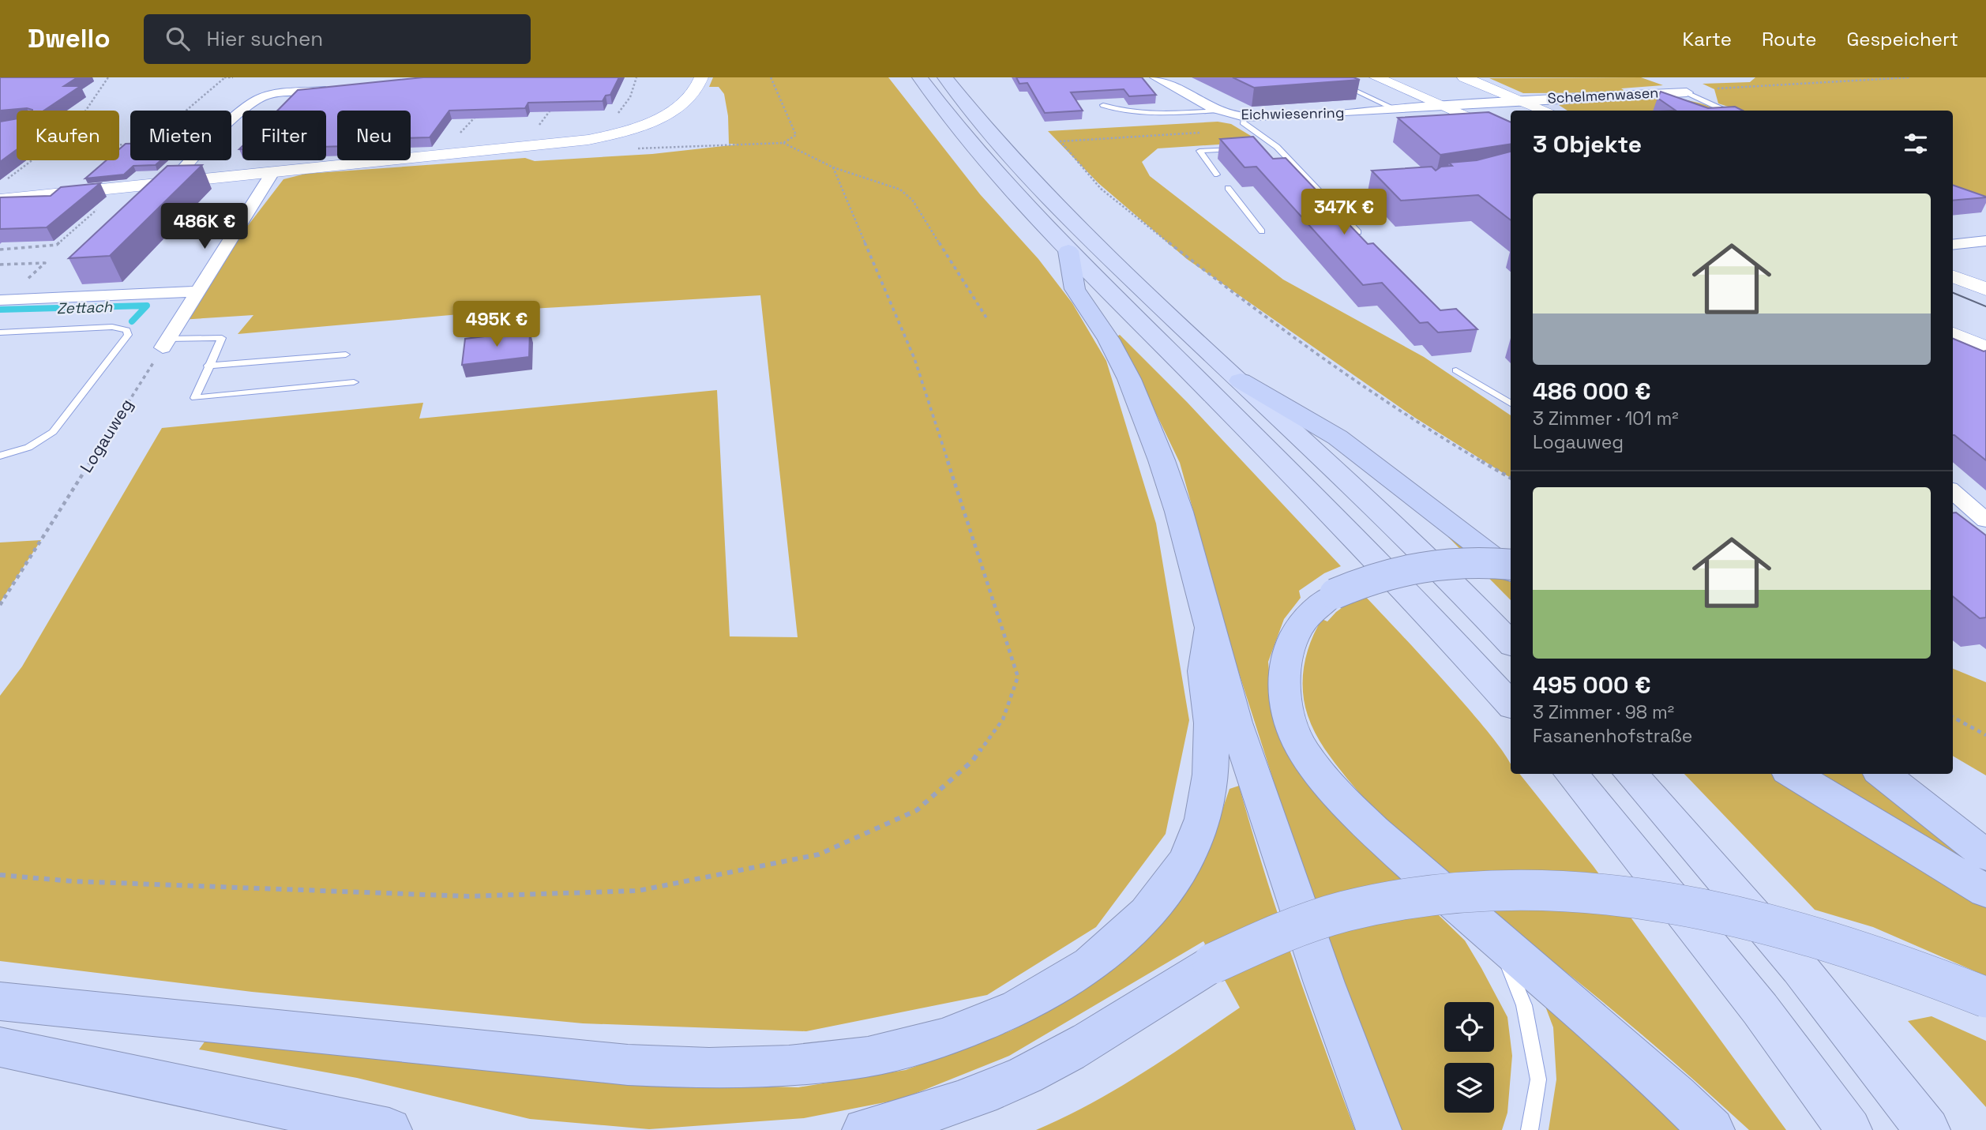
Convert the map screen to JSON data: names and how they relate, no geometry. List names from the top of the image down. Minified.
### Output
{"streets":{"street":["Schelmenwasen","Eichwiesenring"],"path":["Logauweg"]},"crossings":[["Schelmenwasen","Eichwiesenring"]],"water":["Zettach"],"page":{"header":"Dwello","search":"Hier suchen","nav":["Karte","Route","Gespeichert"],"chip":["Kaufen","Mieten","Filter","Neu"],"heading":"3 Objekte","list":[{"name":"486 000 €","note":"3 Zimmer · 101 m² · Logauweg"},{"name":"495 000 €","note":"3 Zimmer · 98 m² · Fasanenhofstraße"}],"price":["347K €","486K €","495K €"]}}
